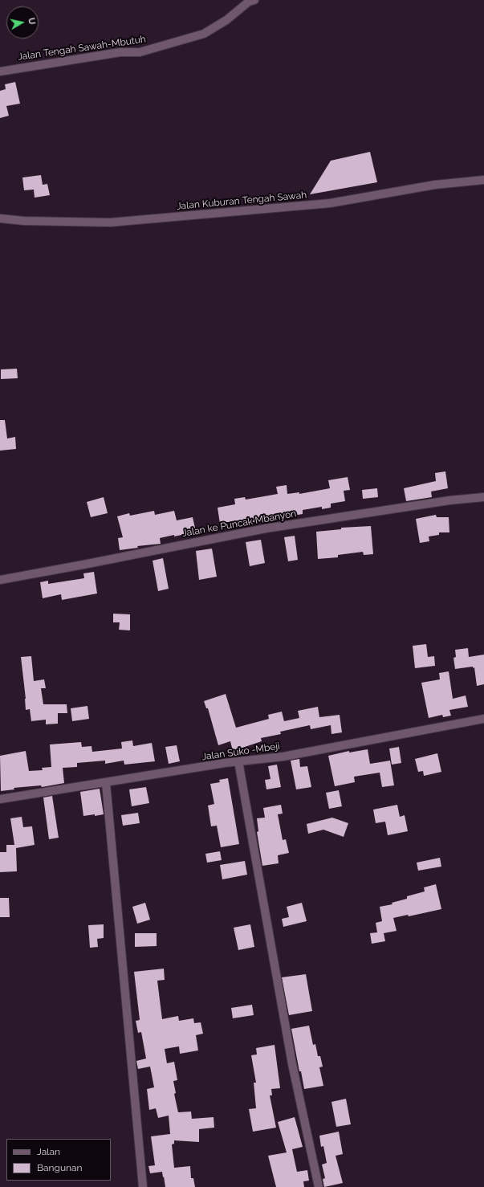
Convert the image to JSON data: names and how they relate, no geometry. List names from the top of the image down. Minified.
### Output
{"streets":{"street":["Jalan Tengah Sawah-Mbutuh","Jalan Kuburan Tengah Sawah","Jalan ke Puncak Mbanyon","Jalan Suko -Mbeji"]},"legend":["Jalan","Bangunan"],"north":"right"}
